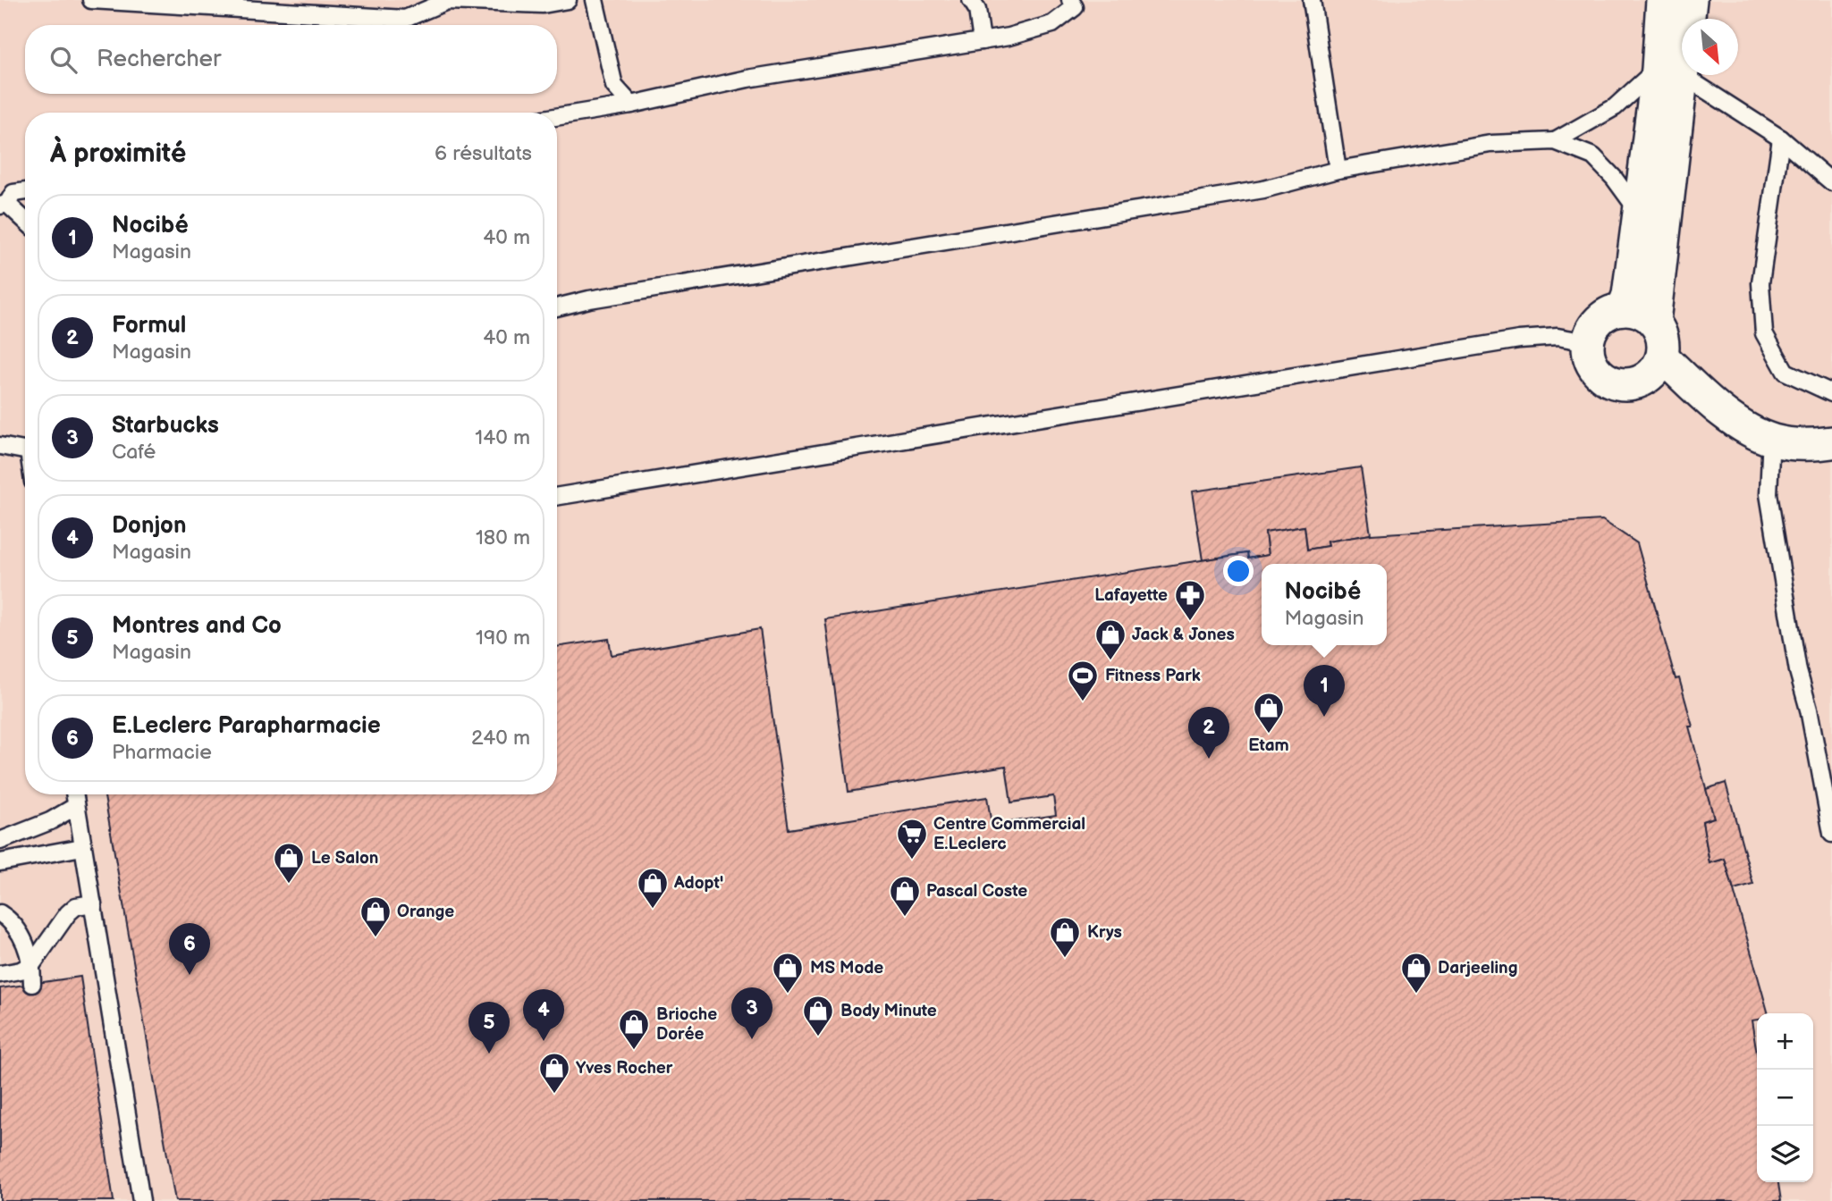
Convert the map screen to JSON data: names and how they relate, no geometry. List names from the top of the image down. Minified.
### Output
{"places":{"pharmacy":["Lafayette"],"shop":["Jack & Jones","Etam","Le Salon","Adopt'","Pascal Coste","Orange","Krys","MS Mode","Darjeeling","Body Minute","Brioche Dorée","Yves Rocher"],"sports":["Fitness Park"],"supermarket":["Centre Commercial E.Leclerc"]},"north":"bottom right","page":{"search":"Rechercher","heading":["À proximité","6 résultats"],"list":[{"mark":"1","name":"Nocibé","note":"Magasin","value":"40 m"},{"mark":"2","name":"Formul","note":"Magasin","value":"40 m"},{"mark":"3","name":"Starbucks","note":"Café","value":"140 m"},{"mark":"4","name":"Donjon","note":"Magasin","value":"180 m"},{"mark":"5","name":"Montres and Co","note":"Magasin","value":"190 m"},{"mark":"6","name":"E.Leclerc Parapharmacie","note":"Pharmacie","value":"240 m"}],"popup":["Nocibé","Magasin"],"pins":["1","2","6","3","4","5"],"map_buttons":["+","−"]}}
